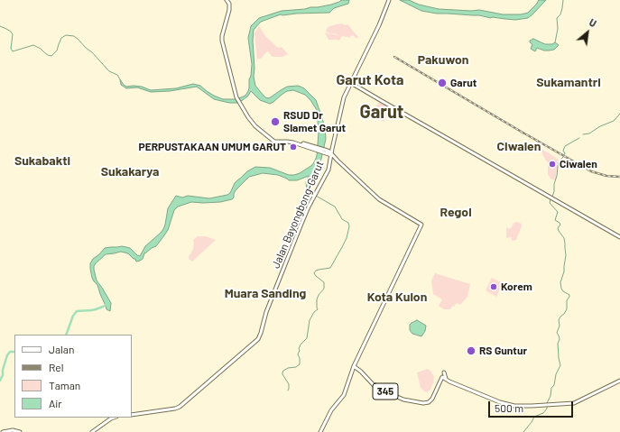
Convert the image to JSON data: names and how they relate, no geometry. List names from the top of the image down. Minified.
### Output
{"streets":{"main road":["Jalan Bayongbong-Garut","345"]},"districts":["Pakuwon","Garut Kota","Sukamantri","Garut","Ciwalen","Sukabakti","Sukakarya","Regol","Muara Sanding","Kota Kulon"],"places":["Garut","RSUD Dr Slamet Garut","PERPUSTAKAAN UMUM GARUT","Ciwalen","Korem","RS Guntur"],"legend":["Jalan","Rel","Taman","Air"],"scale_bar":"500 m","north":"top right"}
